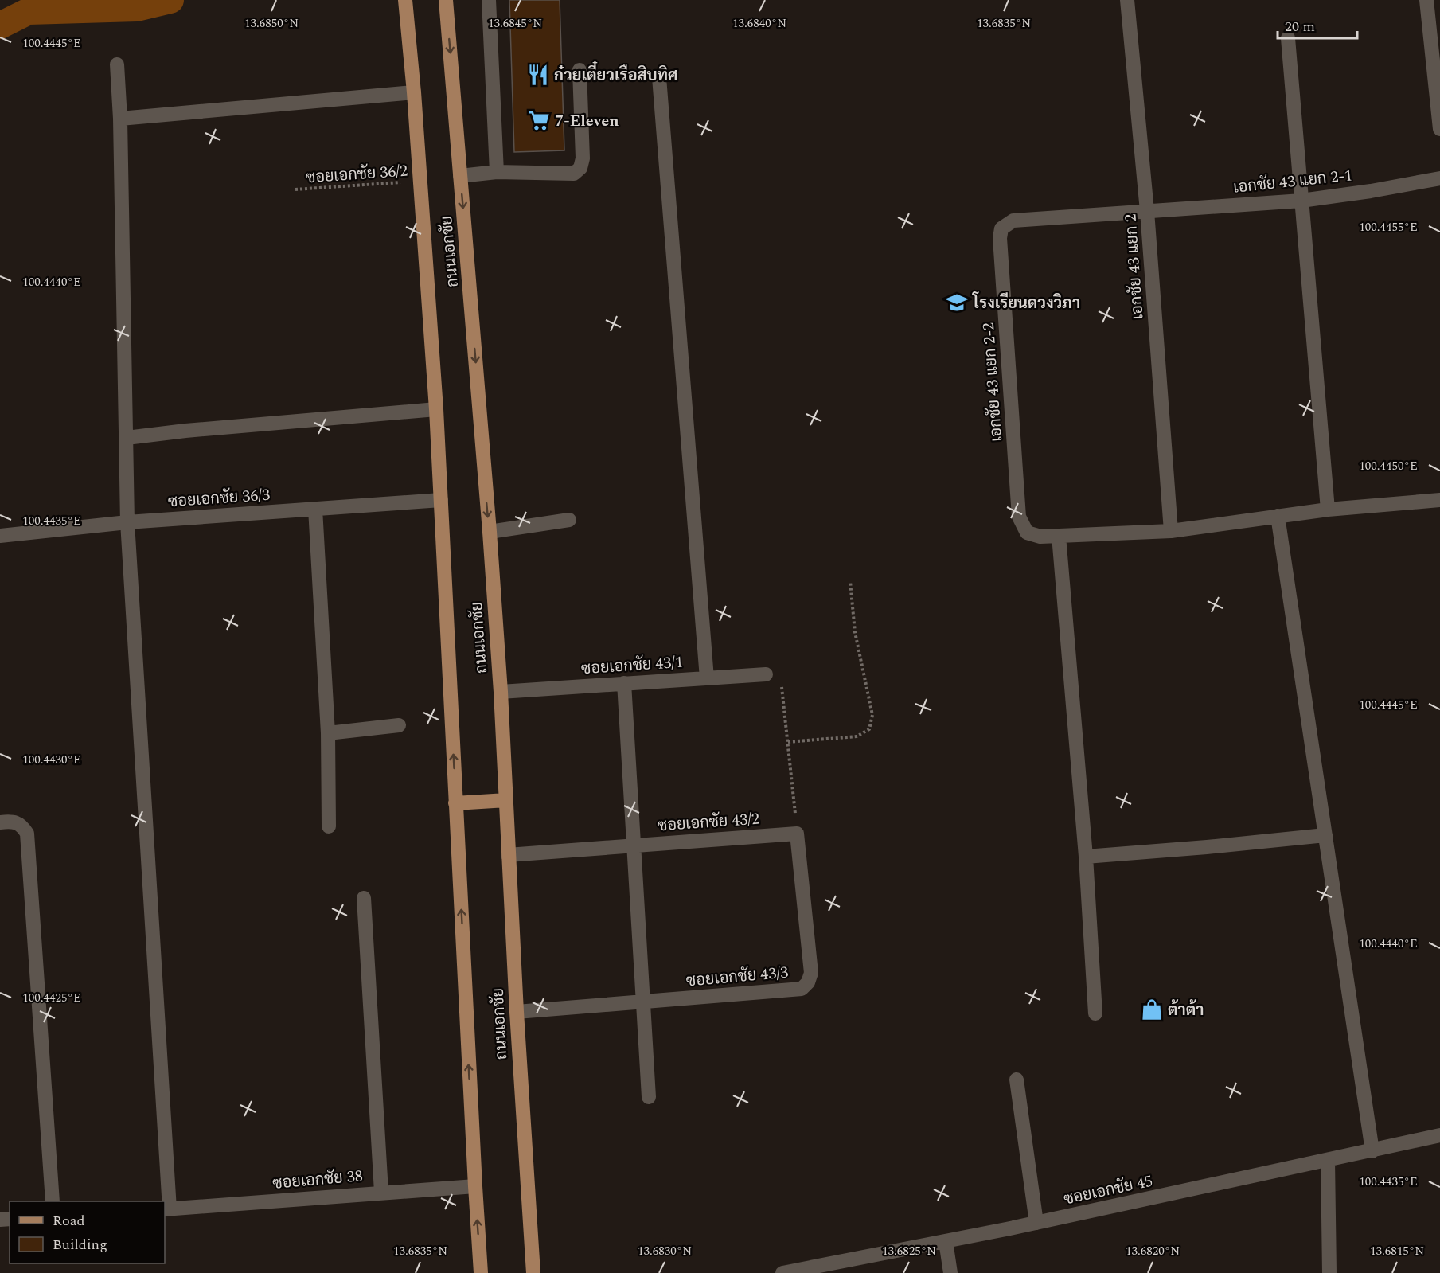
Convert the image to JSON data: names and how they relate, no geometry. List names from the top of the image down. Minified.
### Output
{"streets":{"main road":["ถนนเอกชัย"],"street":["เอกชัย 43 แยก 2-1","เอกชัย 43 แยก 2","เอกชัย 43 แยก 2-2","ซอยเอกชัย 36/3","ซอยเอกชัย 43/1","ซอยเอกชัย 43/2","ซอยเอกชัย 43/3","ซอยเอกชัย 38","ซอยเอกชัย 45"],"path":["ซอยเอกชัย 36/2"]},"crossings":[["ซอยเอกชัย 36/2","ถนนเอกชัย"],["เอกชัย 43 แยก 2-1","เอกชัย 43 แยก 2"],["เอกชัย 43 แยก 2-1","เอกชัย 43 แยก 2-2"],["ถนนเอกชัย","ซอยเอกชัย 36/3"],["ถนนเอกชัย","ซอยเอกชัย 43/1"],["ถนนเอกชัย","ซอยเอกชัย 43/2"],["ถนนเอกชัย","ซอยเอกชัย 43/3"],["ถนนเอกชัย","ซอยเอกชัย 38"],["เอกชัย 43 แยก 2","เอกชัย 43 แยก 2-2"],["ซอยเอกชัย 43/2","ซอยเอกชัย 43/3"]],"places":{"restaurant":["ก๋วยเตี๋ยวเรือสิบทิศ"],"supermarket":["7-Eleven"],"school or university":["โรงเรียนดวงวิภา"],"shop":["ต้าต้า"]},"legend":["Road","Building"],"scale_bar":"20 m","coordinates":["13.6850°N","13.6845°N","13.6840°N","13.6835°N","100.4445°E","100.4455°E","100.4440°E","100.4450°E","100.4435°E","100.4430°E","100.4425°E","13.6830°N","13.6825°N","13.6820°N","13.6815°N"]}
